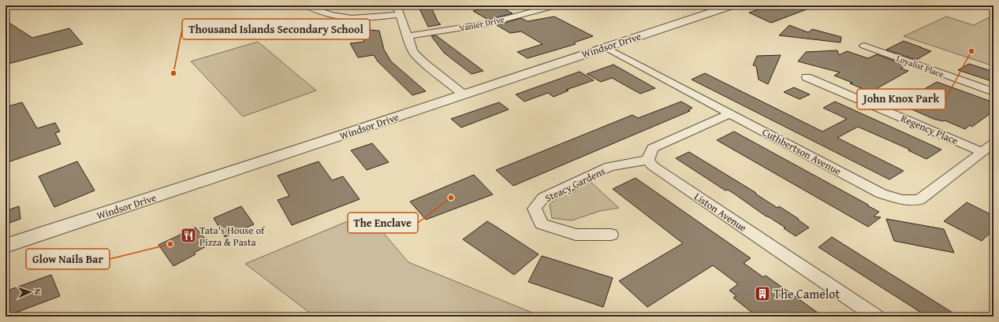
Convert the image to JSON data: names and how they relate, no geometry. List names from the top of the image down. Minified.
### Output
{"streets":{"street":["Vanier Drive","Windsor Drive","Loyalist Place","Regency Place","Cuthbertson Avenue","Steacy Gardens","Liston Avenue"]},"crossings":[["Windsor Drive","Cuthbertson Avenue"],["Regency Place","Cuthbertson Avenue"],["Steacy Gardens","Liston Avenue"]],"places":{"other":["John Knox Park","Thousand Islands Secondary School","The Enclave","Glow Nails Bar"],"restaurant":["Tata's House of Pizza & Pasta"],"building":["The Camelot"]},"north":"right"}
